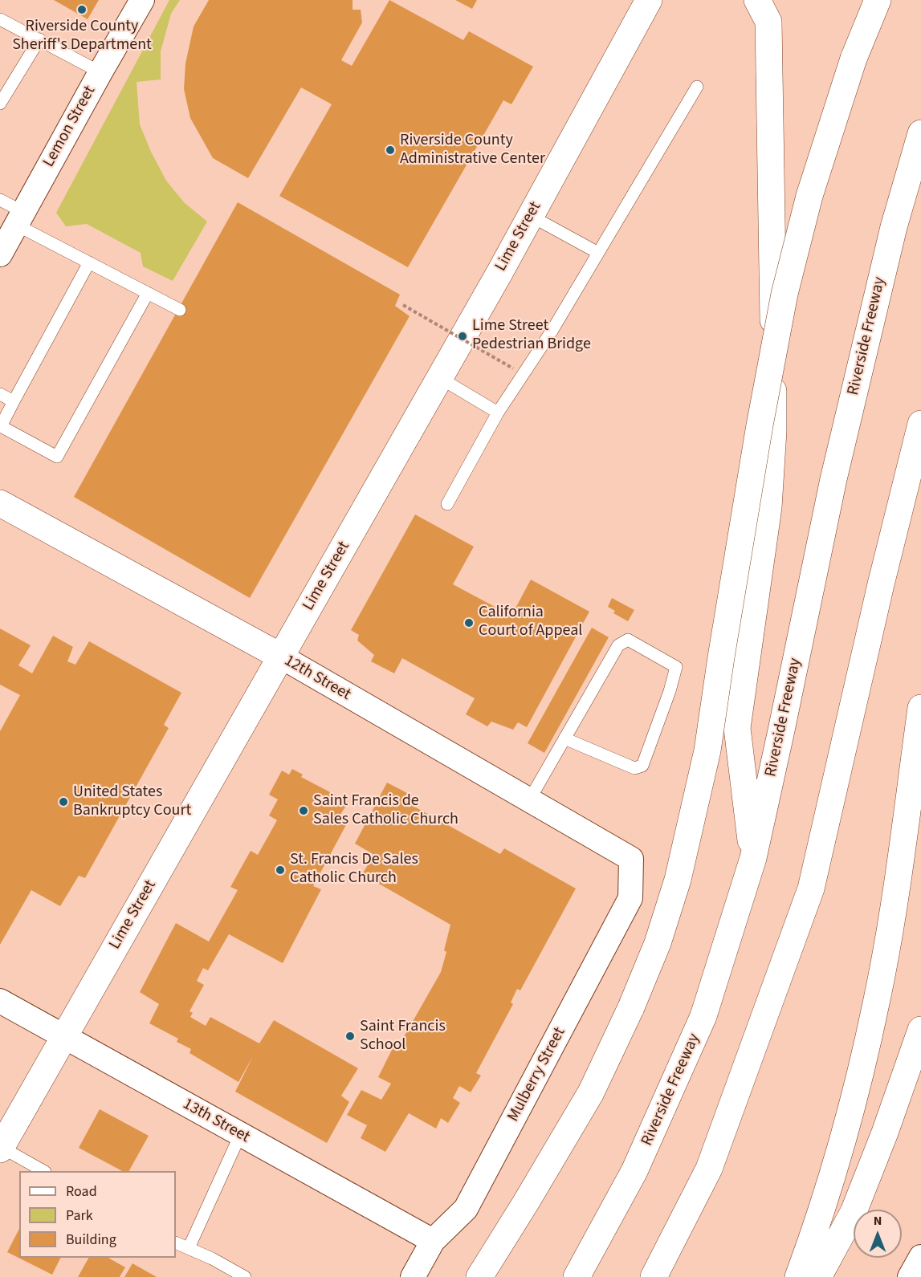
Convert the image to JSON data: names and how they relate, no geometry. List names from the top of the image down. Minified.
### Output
{"streets":{"main road":["Lime Street","Riverside Freeway","12th Street"],"street":["Lemon Street","Mulberry Street","13th Street"]},"crossings":[["Lime Street","12th Street"],["Lime Street","13th Street"],["12th Street","Mulberry Street"],["Mulberry Street","13th Street"]],"places":["Riverside County Sheriff's Department","Riverside County Administrative Center","Lime Street Pedestrian Bridge","California Court of Appeal","United States Bankruptcy Court","Saint Francis de Sales Catholic Church","St. Francis De Sales Catholic Church","Saint Francis School"],"legend":["Road","Park","Building"],"north":"top"}
